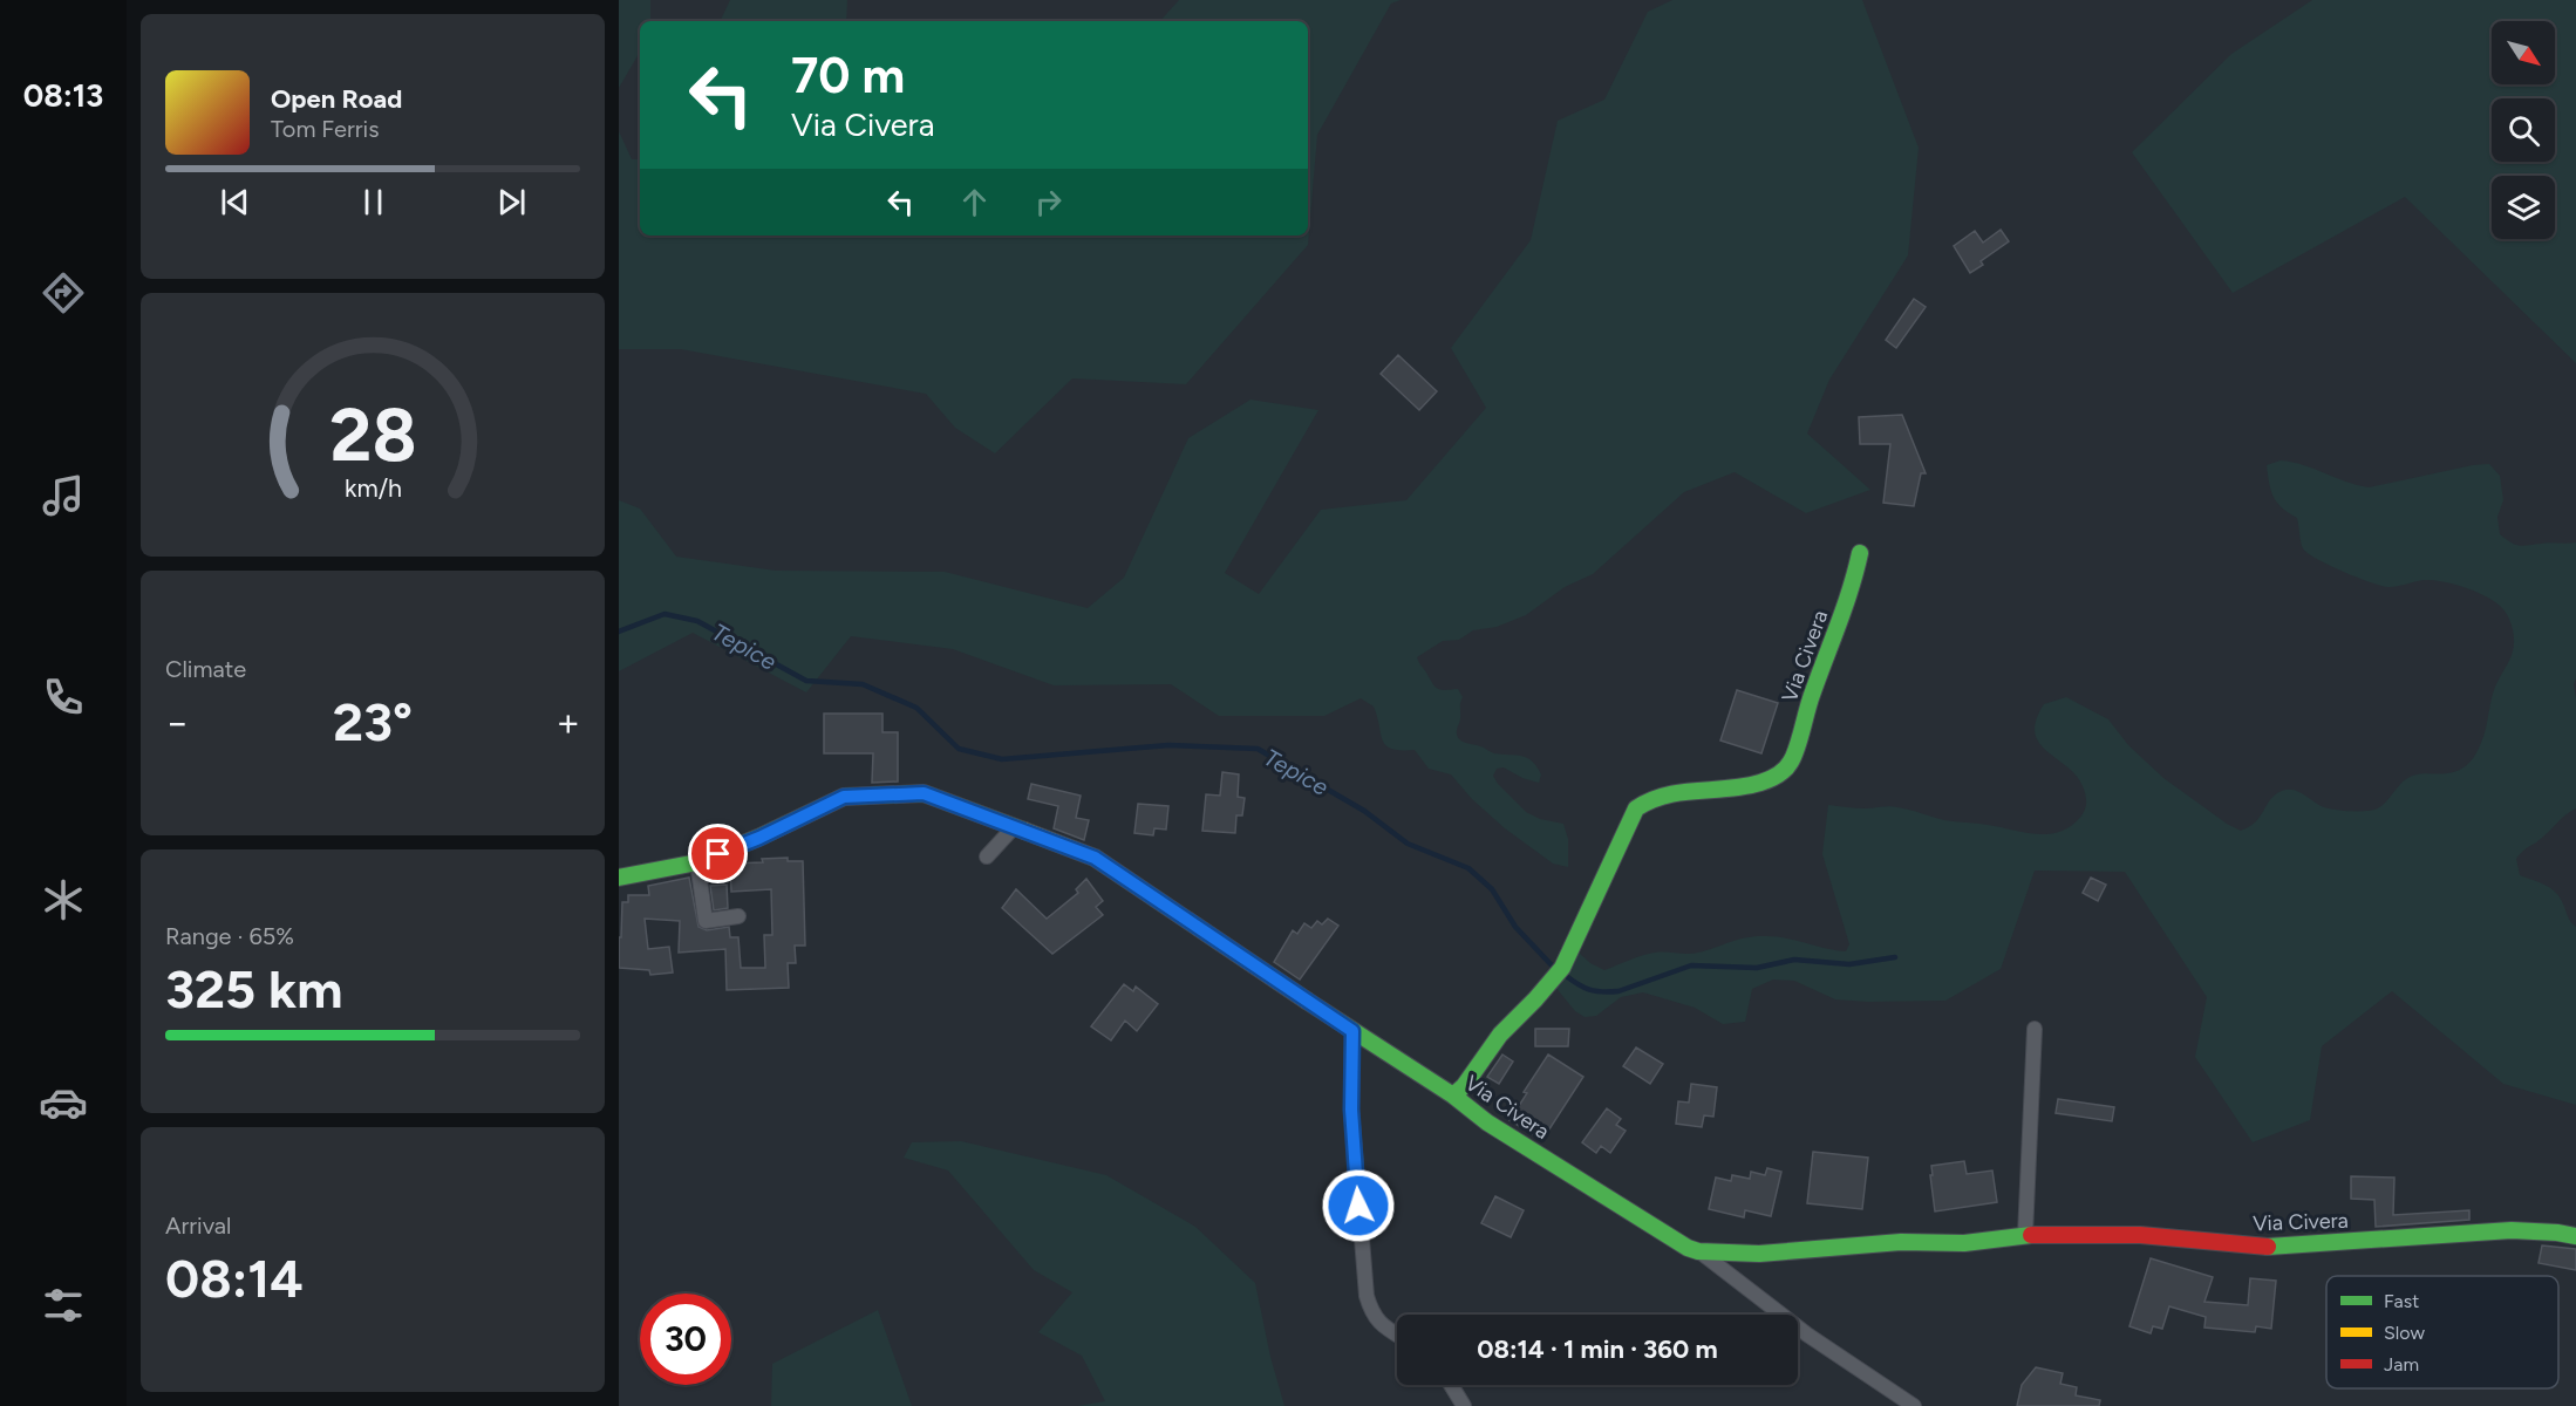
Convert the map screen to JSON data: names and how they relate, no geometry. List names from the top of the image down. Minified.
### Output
{"streets":{"street":["Via Civera"]},"water":["Tepice"],"legend":["Fast","Slow","Jam"],"north":"bottom right","page":{"tabs":"08:13","turn":["70 m","Via Civera"],"song":["Open Road","Tom Ferris"],"tile":["Climate",["Range · 65%","325 km"],["Arrival","08:14"]],"heat":["−","23°","+"],"limit":"30","trip":"08:14 · 1 min · 360 m","gauge":["28","km/h"]}}
